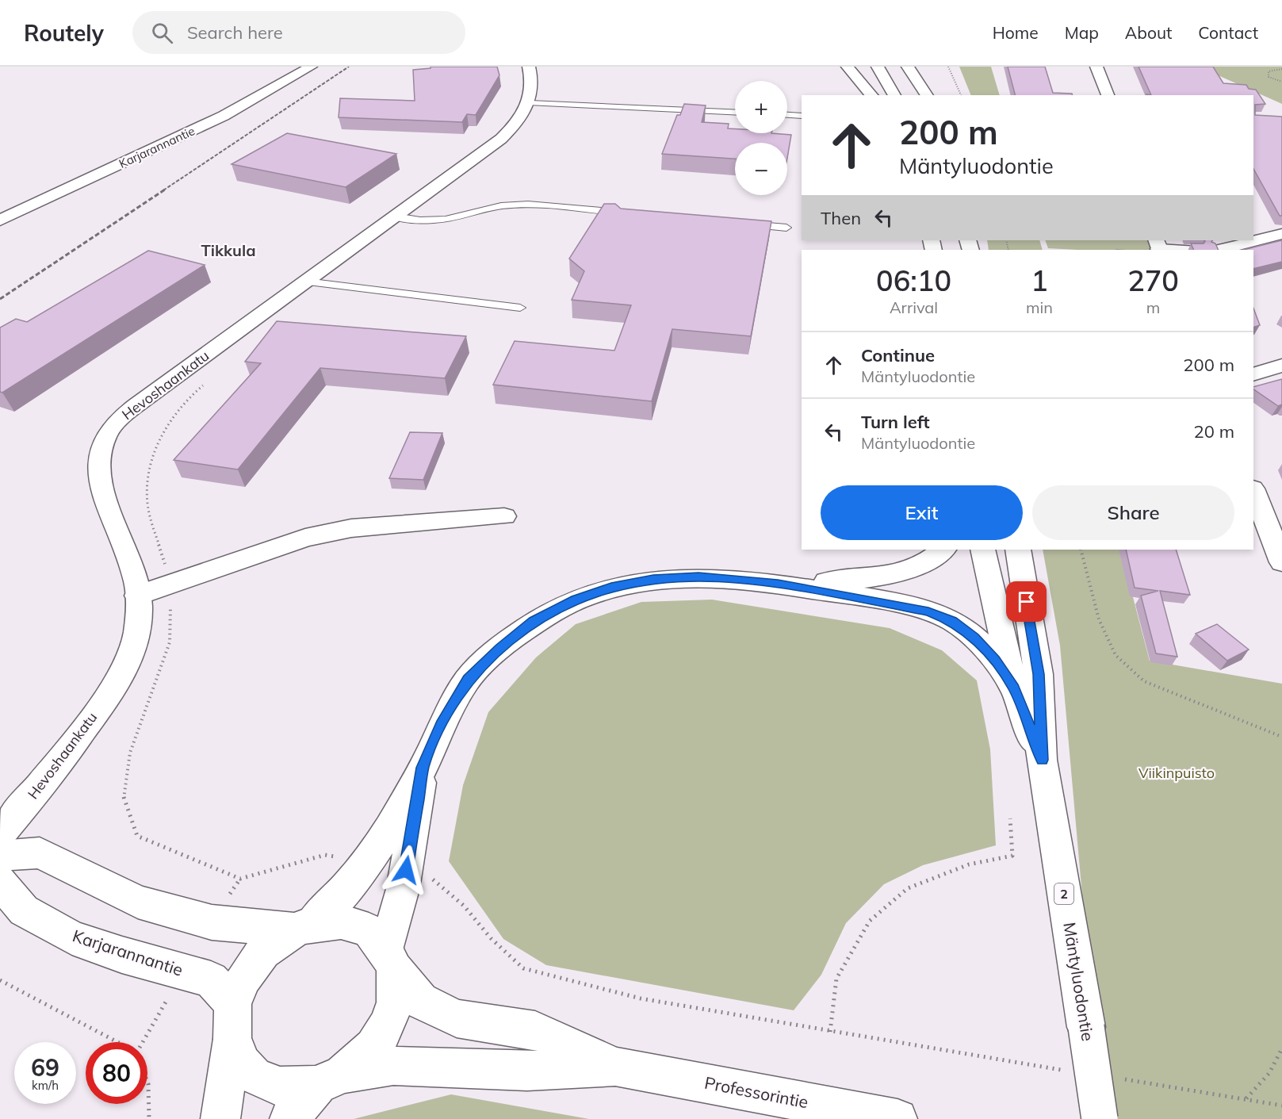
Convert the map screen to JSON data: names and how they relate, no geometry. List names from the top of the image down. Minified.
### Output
{"streets":{"main road":["Karjarannantie","Hevoshaankatu","2","Mäntyluodontie","Professorintie"]},"crossings":[["Karjarannantie","Professorintie"]],"districts":["Tikkula"],"parks":["Viikinpuisto"],"page":{"header":"Routely","search":"Search here","nav":["Home","Map","About","Contact"],"map_buttons":["+","−"],"turn":["200 m","Mäntyluodontie"],"then":"Then","eta":["06:10","Arrival","1","min","270","m"],"list":[{"name":"Continue","note":"Mäntyluodontie","value":"200 m"},{"name":"Turn left","note":"Mäntyluodontie","value":"20 m"}],"buttons":["Exit","Share"],"speed":"69 km/h","limit":"80"}}
